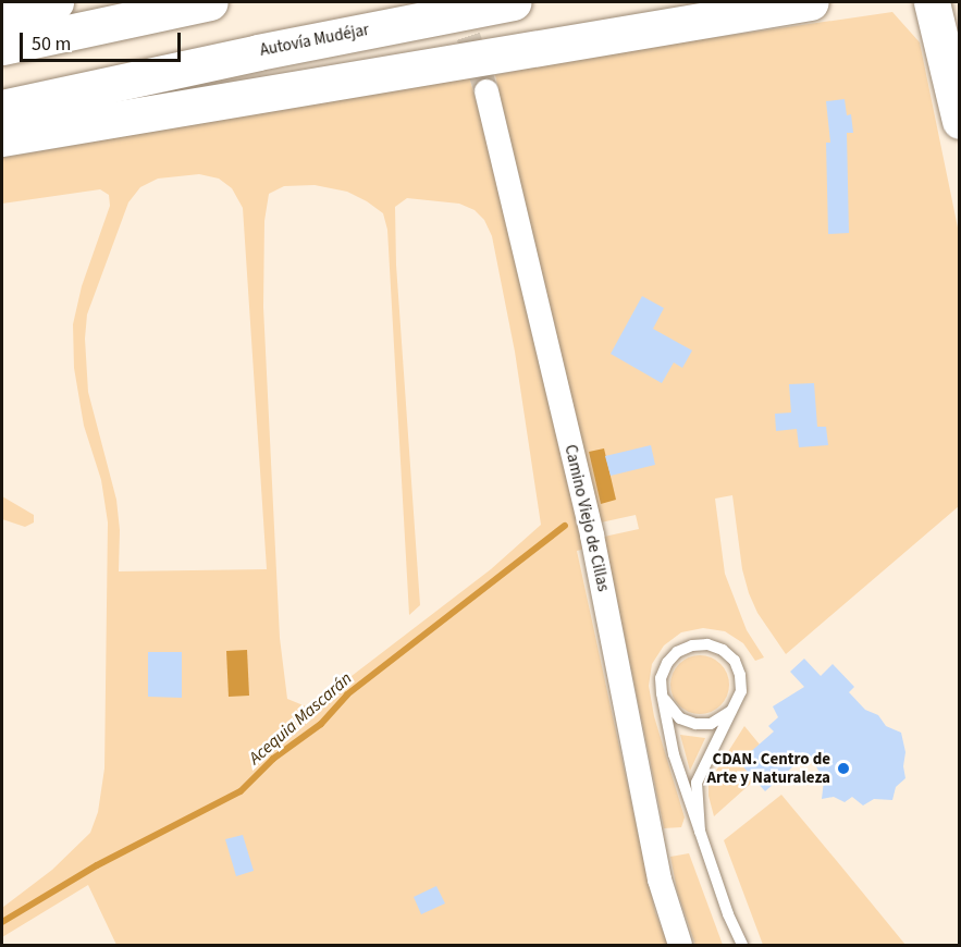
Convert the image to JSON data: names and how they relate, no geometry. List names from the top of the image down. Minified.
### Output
{"streets":{"main road":["Autovía Mudéjar"],"street":["Camino Viejo de Cillas"]},"water":["Acequia Mascarán"],"places":["CDAN. Centro de Arte y Naturaleza"],"scale_bar":"50 m"}
